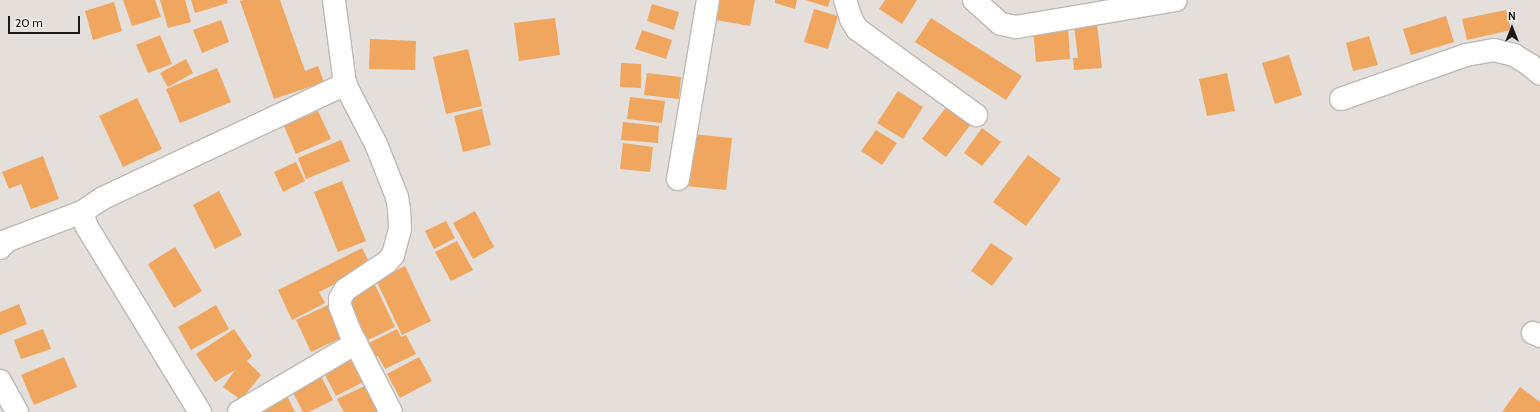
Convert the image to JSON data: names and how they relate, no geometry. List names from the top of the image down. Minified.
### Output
{"scale_bar":"20 m","north":"top"}
